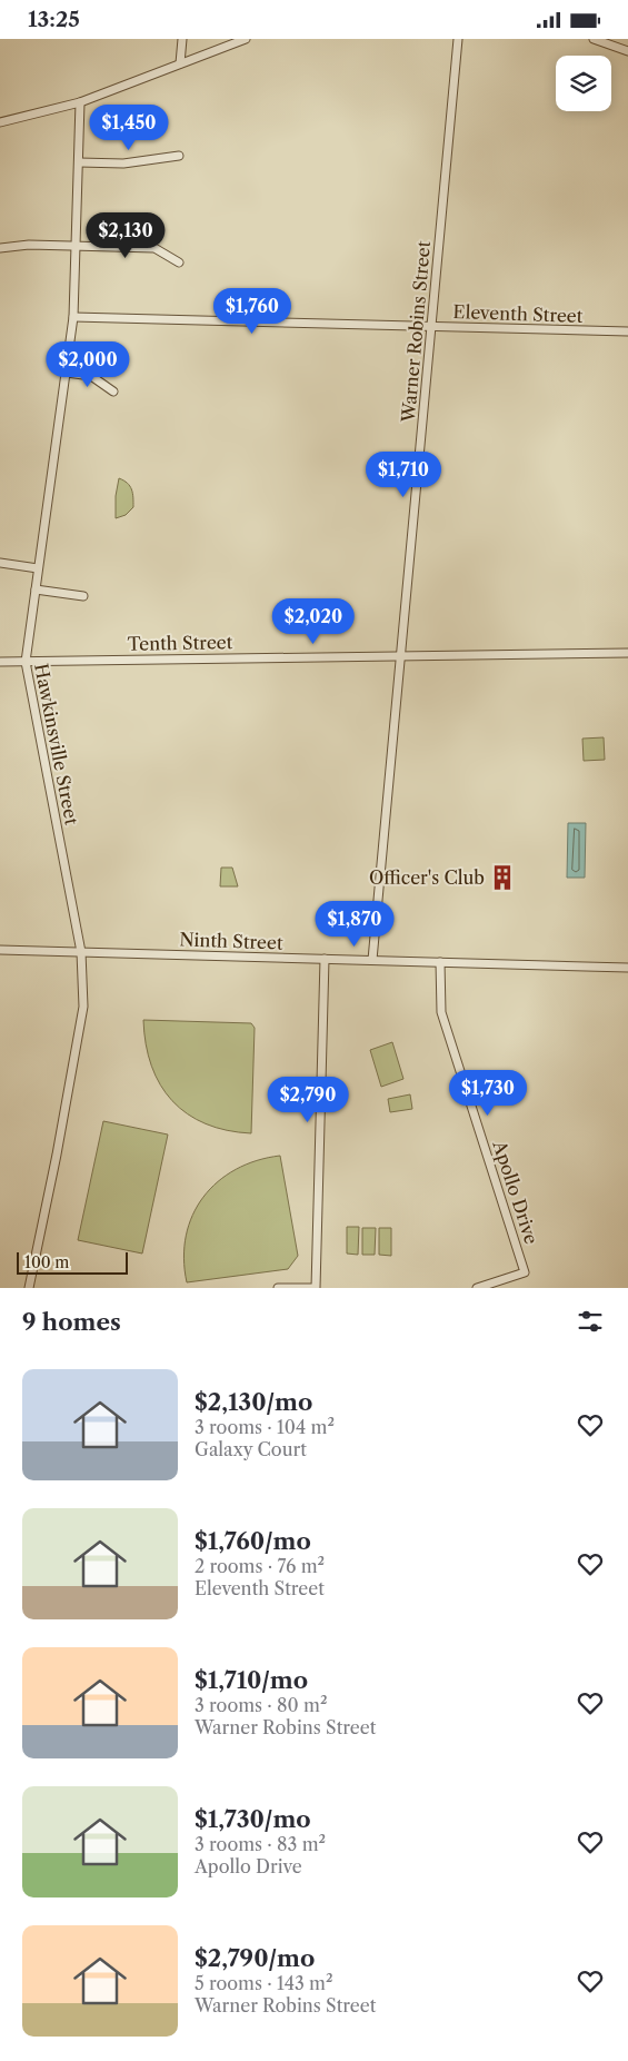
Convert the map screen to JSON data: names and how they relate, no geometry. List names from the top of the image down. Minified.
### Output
{"streets":{"street":["Eleventh Street","Warner Robins Street","Tenth Street","Hawkinsville Street","Ninth Street","Apollo Drive"]},"crossings":[["Eleventh Street","Warner Robins Street"],["Eleventh Street","Hawkinsville Street"],["Warner Robins Street","Tenth Street"],["Warner Robins Street","Ninth Street"],["Tenth Street","Hawkinsville Street"],["Hawkinsville Street","Ninth Street"],["Ninth Street","Apollo Drive"]],"places":{"building":["Officer's Club"]},"scale_bar":"100 m","page":{"status":"13:25","price":["$1,450","$2,130","$1,760","$2,000","$1,710","$2,020","$1,870","$1,730","$2,790"],"scale":"100 m","heading":"9 homes","list":[{"name":"$2,130/mo","note":"3 rooms · 104 m² · Galaxy Court"},{"name":"$1,760/mo","note":"2 rooms · 76 m² · Eleventh Street"},{"name":"$1,710/mo","note":"3 rooms · 80 m² · Warner Robins Street"},{"name":"$1,730/mo","note":"3 rooms · 83 m² · Apollo Drive"},{"name":"$2,790/mo","note":"5 rooms · 143 m² · Warner Robins Street"}]}}
